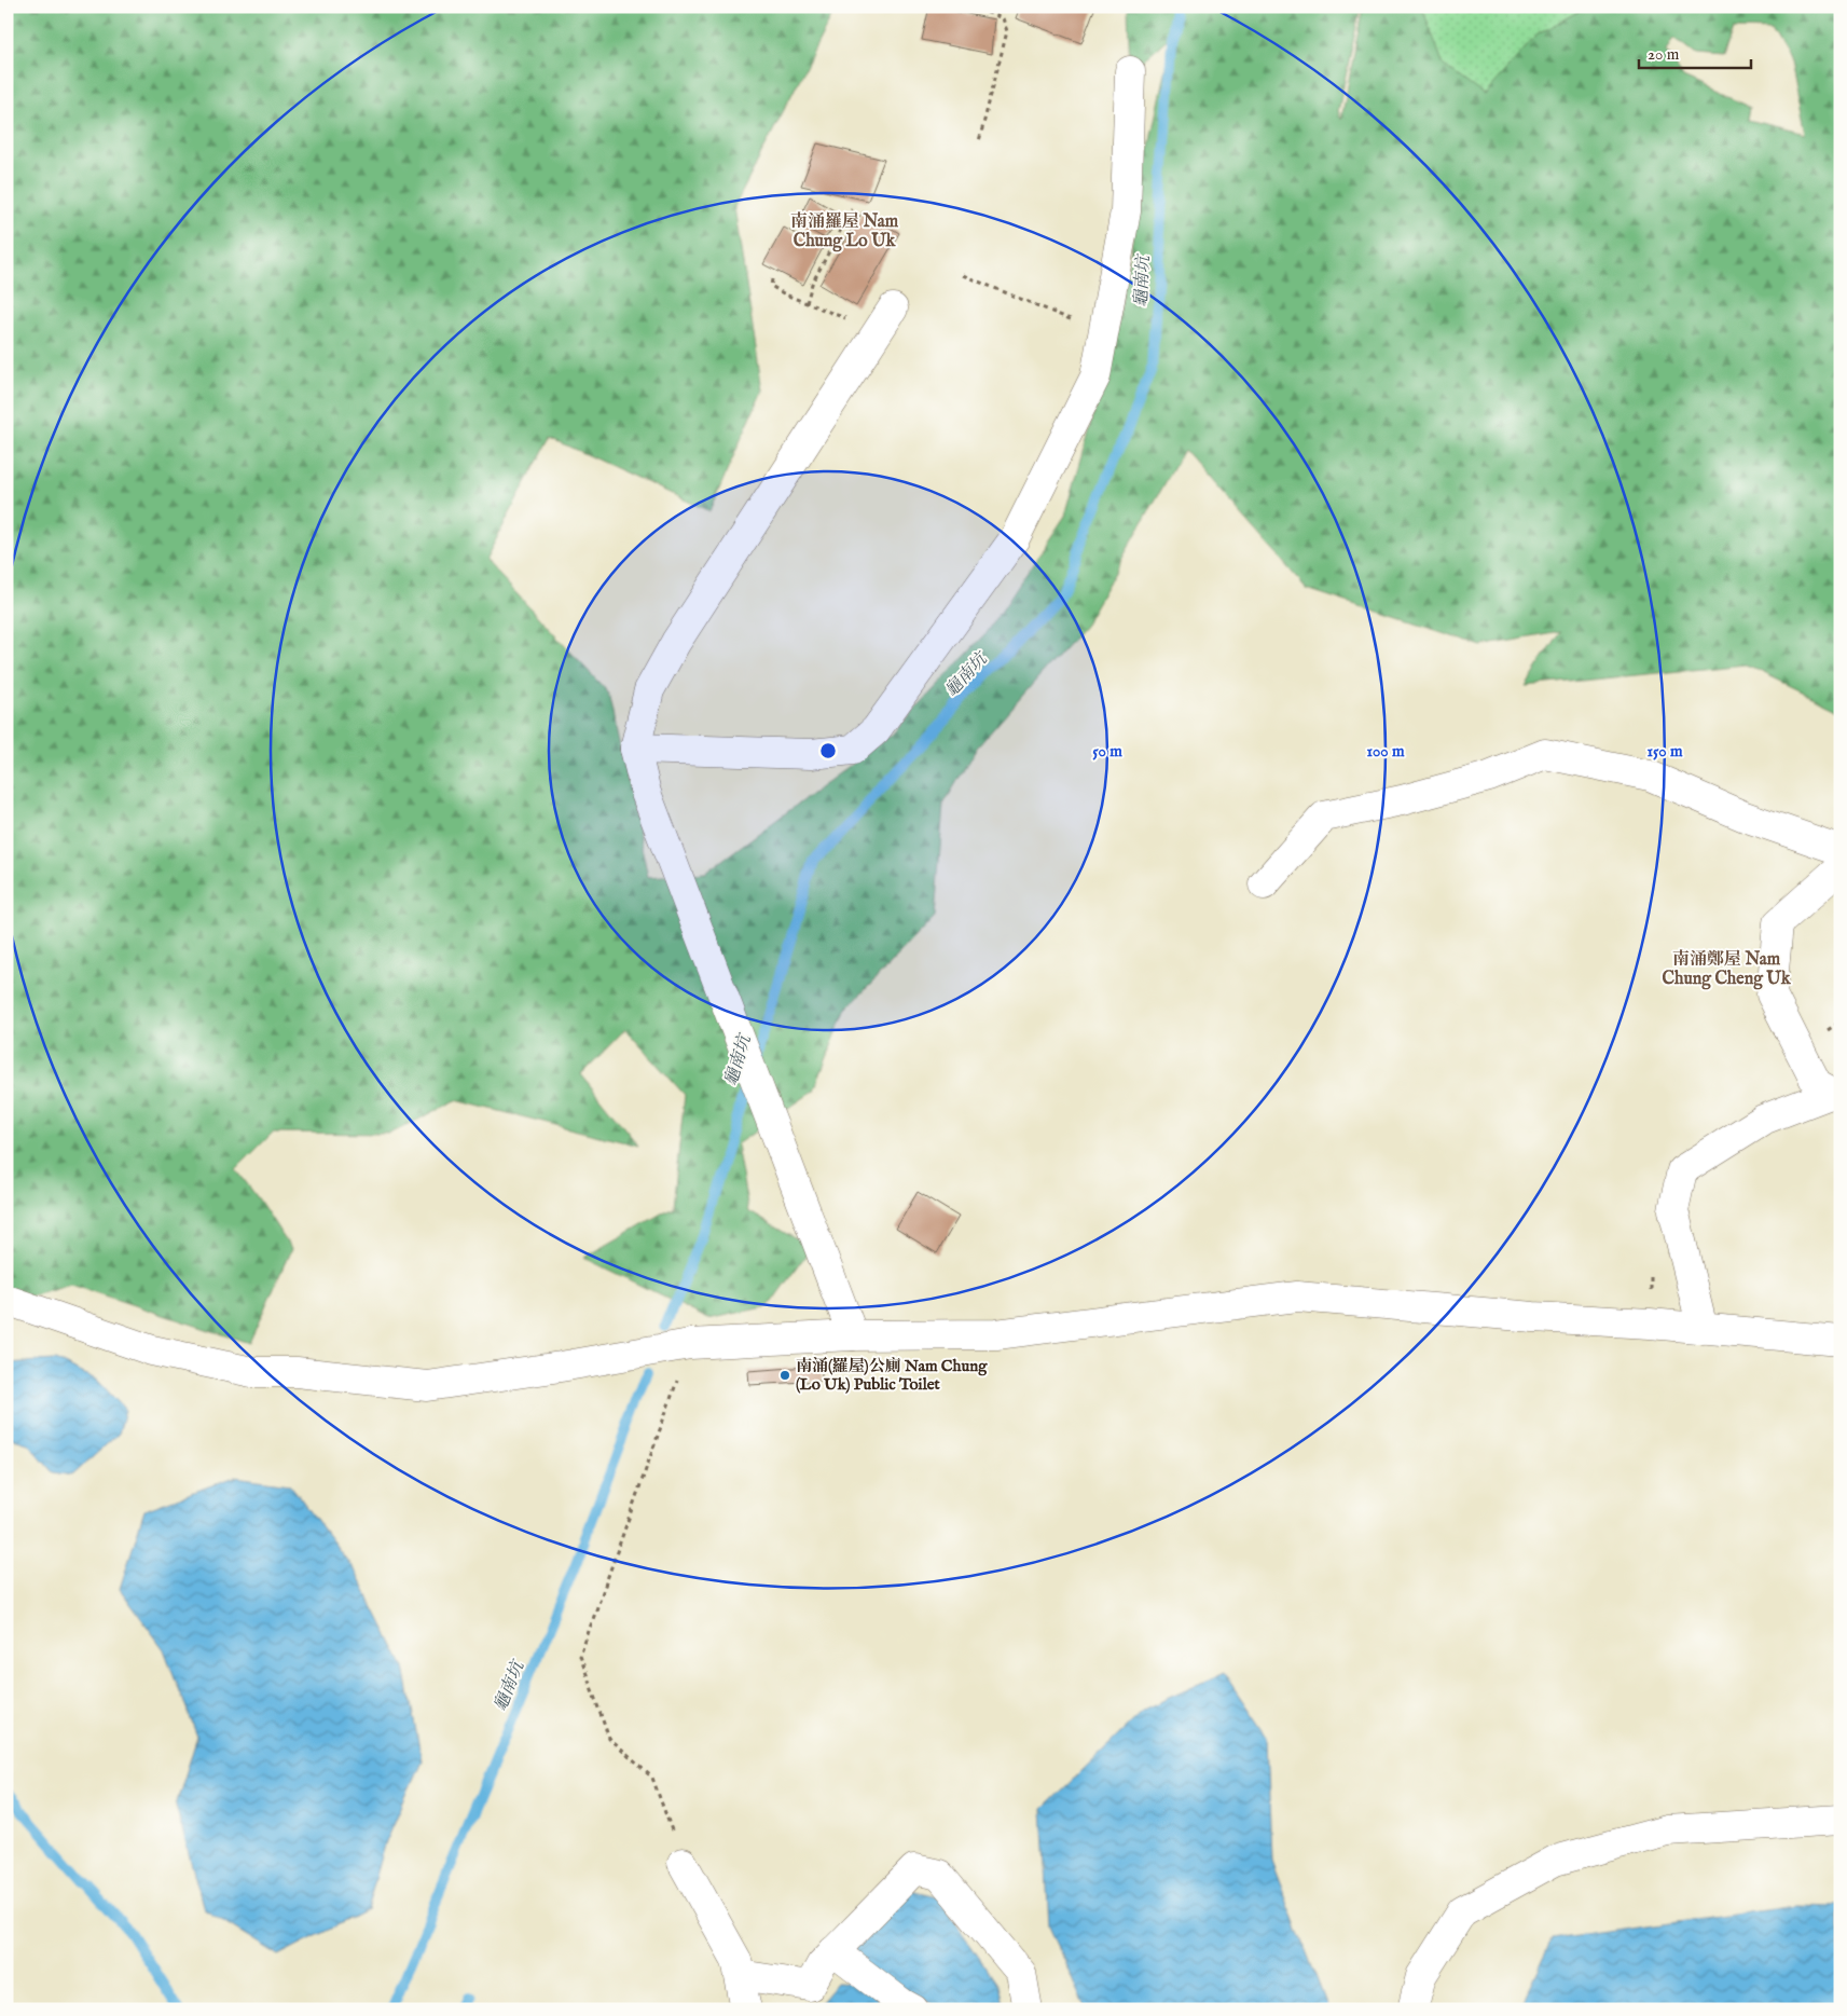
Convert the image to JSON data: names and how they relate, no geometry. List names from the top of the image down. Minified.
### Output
{"districts":["南涌羅屋 Nam Chung Lo Uk","南涌鄭屋 Nam Chung Cheng Uk"],"water":["龜南坑"],"places":["南涌(羅屋)公廁 Nam Chung (Lo Uk) Public Toilet"],"scale_bar":"20 m","rings":["50 m","100 m","150 m"]}
